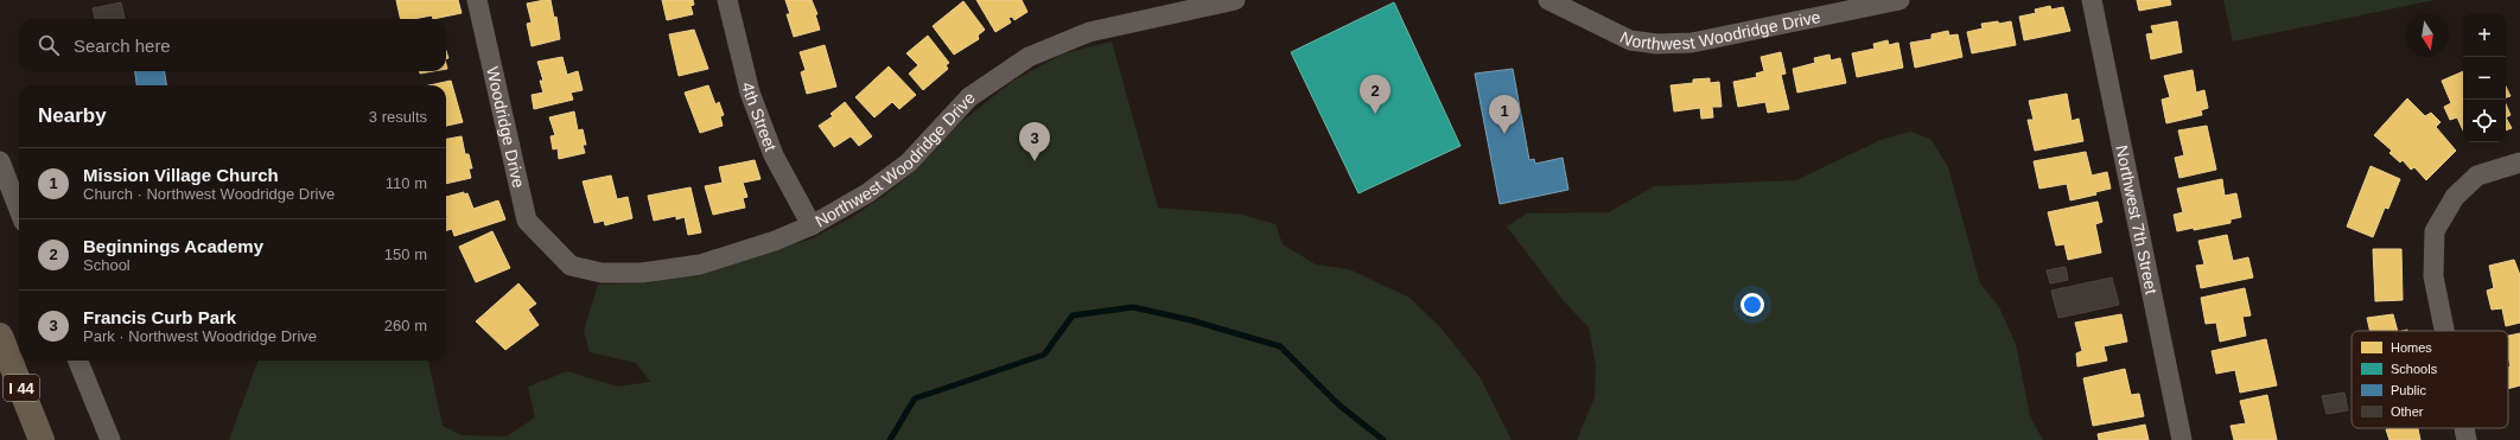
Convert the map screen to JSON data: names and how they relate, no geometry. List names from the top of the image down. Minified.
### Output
{"streets":{"highway":["I 44"],"street":["Northwest Woodridge Drive","4th Street","Woodridge Drive","Northwest 7th Street"]},"crossings":[["Northwest Woodridge Drive","4th Street"],["Northwest Woodridge Drive","Woodridge Drive"]],"legend":["Homes","Schools","Public","Other"],"north":"bottom","page":{"map_buttons":["+","−"],"search":"Search here","pins":["2","1","3"],"heading":["Nearby","3 results"],"list":[{"mark":"1","name":"Mission Village Church","note":"Church · Northwest Woodridge Drive","value":"110 m"},{"mark":"2","name":"Beginnings Academy","note":"School","value":"150 m"},{"mark":"3","name":"Francis Curb Park","note":"Park · Northwest Woodridge Drive","value":"260 m"}]}}
